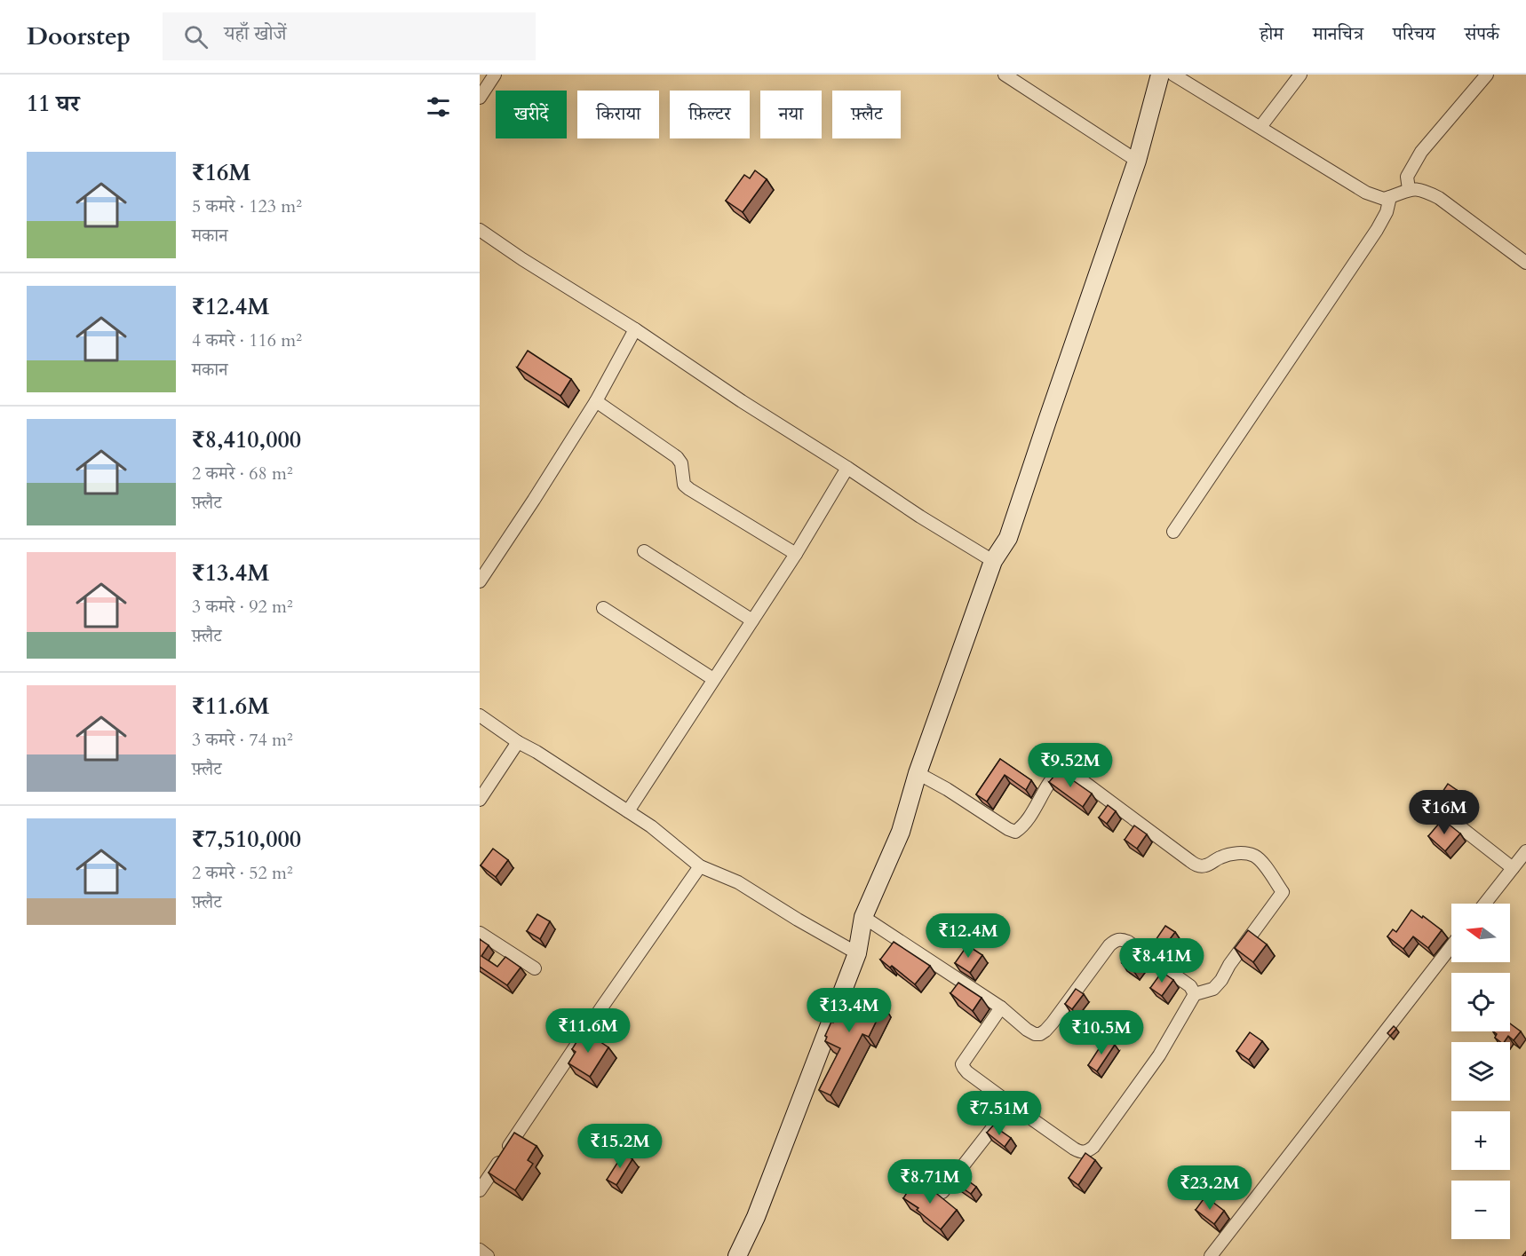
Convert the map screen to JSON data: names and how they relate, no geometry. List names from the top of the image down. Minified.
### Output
{"north":"left","page":{"header":"Doorstep","search":"यहाँ खोजें","nav":["होम","मानचित्र","परिचय","संपर्क"],"heading":"11 घर","chip":["खरीदें","किराया","फ़िल्टर","नया","फ़्लैट"],"list":[{"name":"₹16M","note":"5 कमरे · 123 m² · मकान"},{"name":"₹12.4M","note":"4 कमरे · 116 m² · मकान"},{"name":"₹8,410,000","note":"2 कमरे · 68 m² · फ़्लैट"},{"name":"₹13.4M","note":"3 कमरे · 92 m² · फ़्लैट"},{"name":"₹11.6M","note":"3 कमरे · 74 m² · फ़्लैट"},{"name":"₹7,510,000","note":"2 कमरे · 52 m² · फ़्लैट"}],"price":["₹9.52M","₹16M","₹12.4M","₹8.41M","₹13.4M","₹11.6M","₹10.5M","₹7.51M","₹15.2M","₹8.71M","₹23.2M"],"map_buttons":["+","−"]}}
